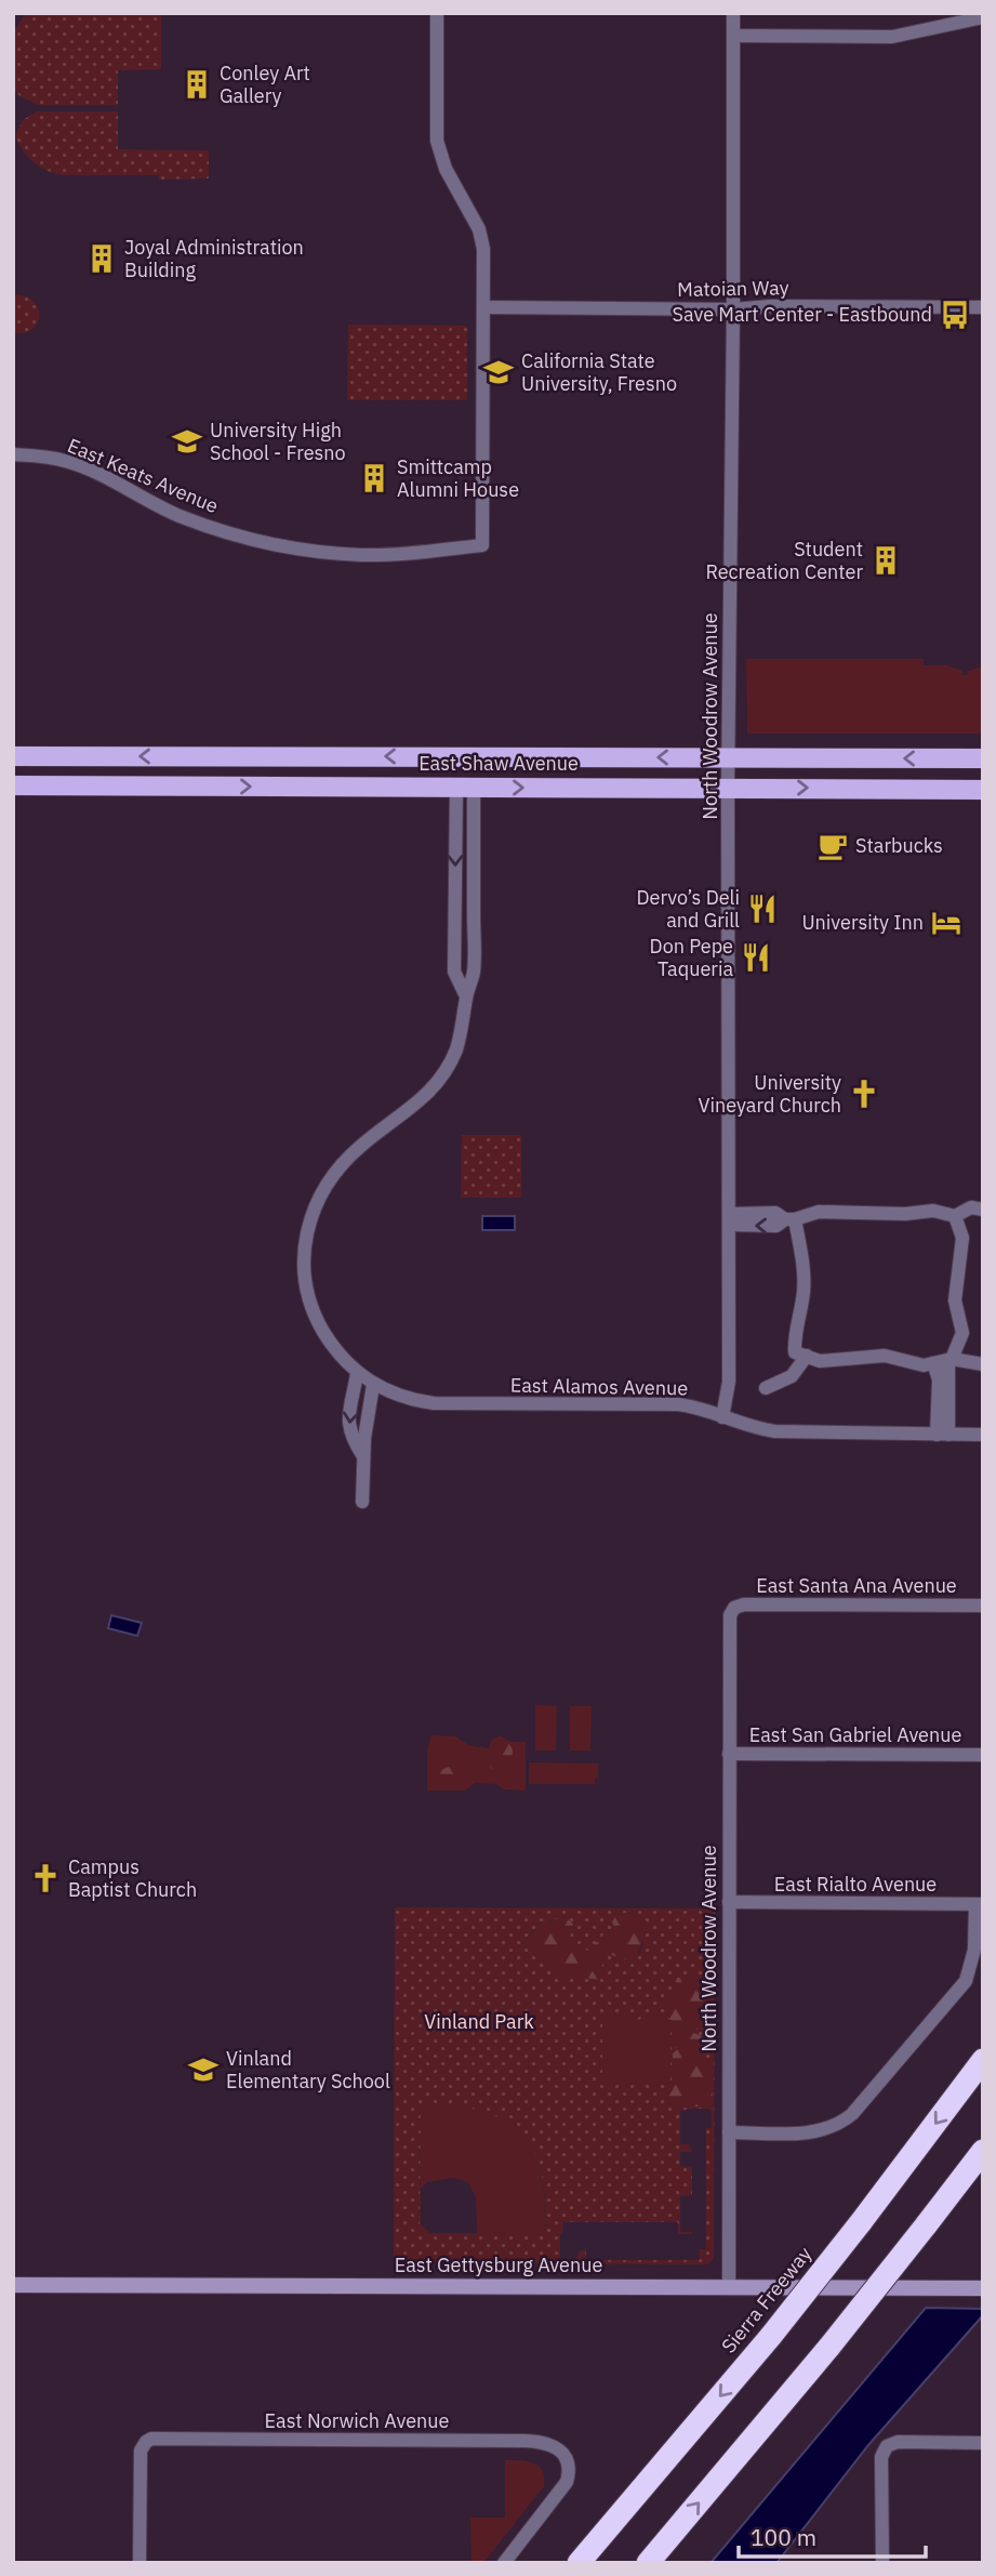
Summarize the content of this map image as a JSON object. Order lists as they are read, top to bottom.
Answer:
{
  "streets": {
    "highway": ["Sierra Freeway"],
    "main road": ["East Shaw Avenue"],
    "street": [
      "Matoian Way",
      "East Keats Avenue",
      "North Woodrow Avenue",
      "East Alamos Avenue",
      "East Santa Ana Avenue",
      "East San Gabriel Avenue",
      "East Rialto Avenue",
      "East Gettysburg Avenue",
      "East Norwich Avenue"
    ]
  },
  "crossings": [
    ["Matoian Way", "East Keats Avenue"],
    ["Matoian Way", "North Woodrow Avenue"],
    ["North Woodrow Avenue", "East Shaw Avenue"],
    ["North Woodrow Avenue", "East Alamos Avenue"],
    ["North Woodrow Avenue", "East Santa Ana Avenue"],
    ["North Woodrow Avenue", "East San Gabriel Avenue"],
    ["North Woodrow Avenue", "East Rialto Avenue"],
    ["North Woodrow Avenue", "East Gettysburg Avenue"],
    ["East Shaw Avenue", "East Alamos Avenue"]
  ],
  "parks": ["Vinland Park"],
  "places": {
    "building": [
      "Conley Art Gallery",
      "Joyal Administration Building",
      "Smittcamp Alumni House",
      "Student Recreation Center"
    ],
    "bus stop": ["Save Mart Center - Eastbound"],
    "school or university": ["California State University, Fresno", "University High School - Fresno", "Vinland Elementary School"],
    "cafe": ["Starbucks"],
    "restaurant": ["Dervo’s Deli and Grill", "Don Pepe Taqueria"],
    "hotel": ["University Inn"],
    "church": ["University Vineyard Church", "Campus Baptist Church"]
  },
  "scale_bar": "100 m"
}
